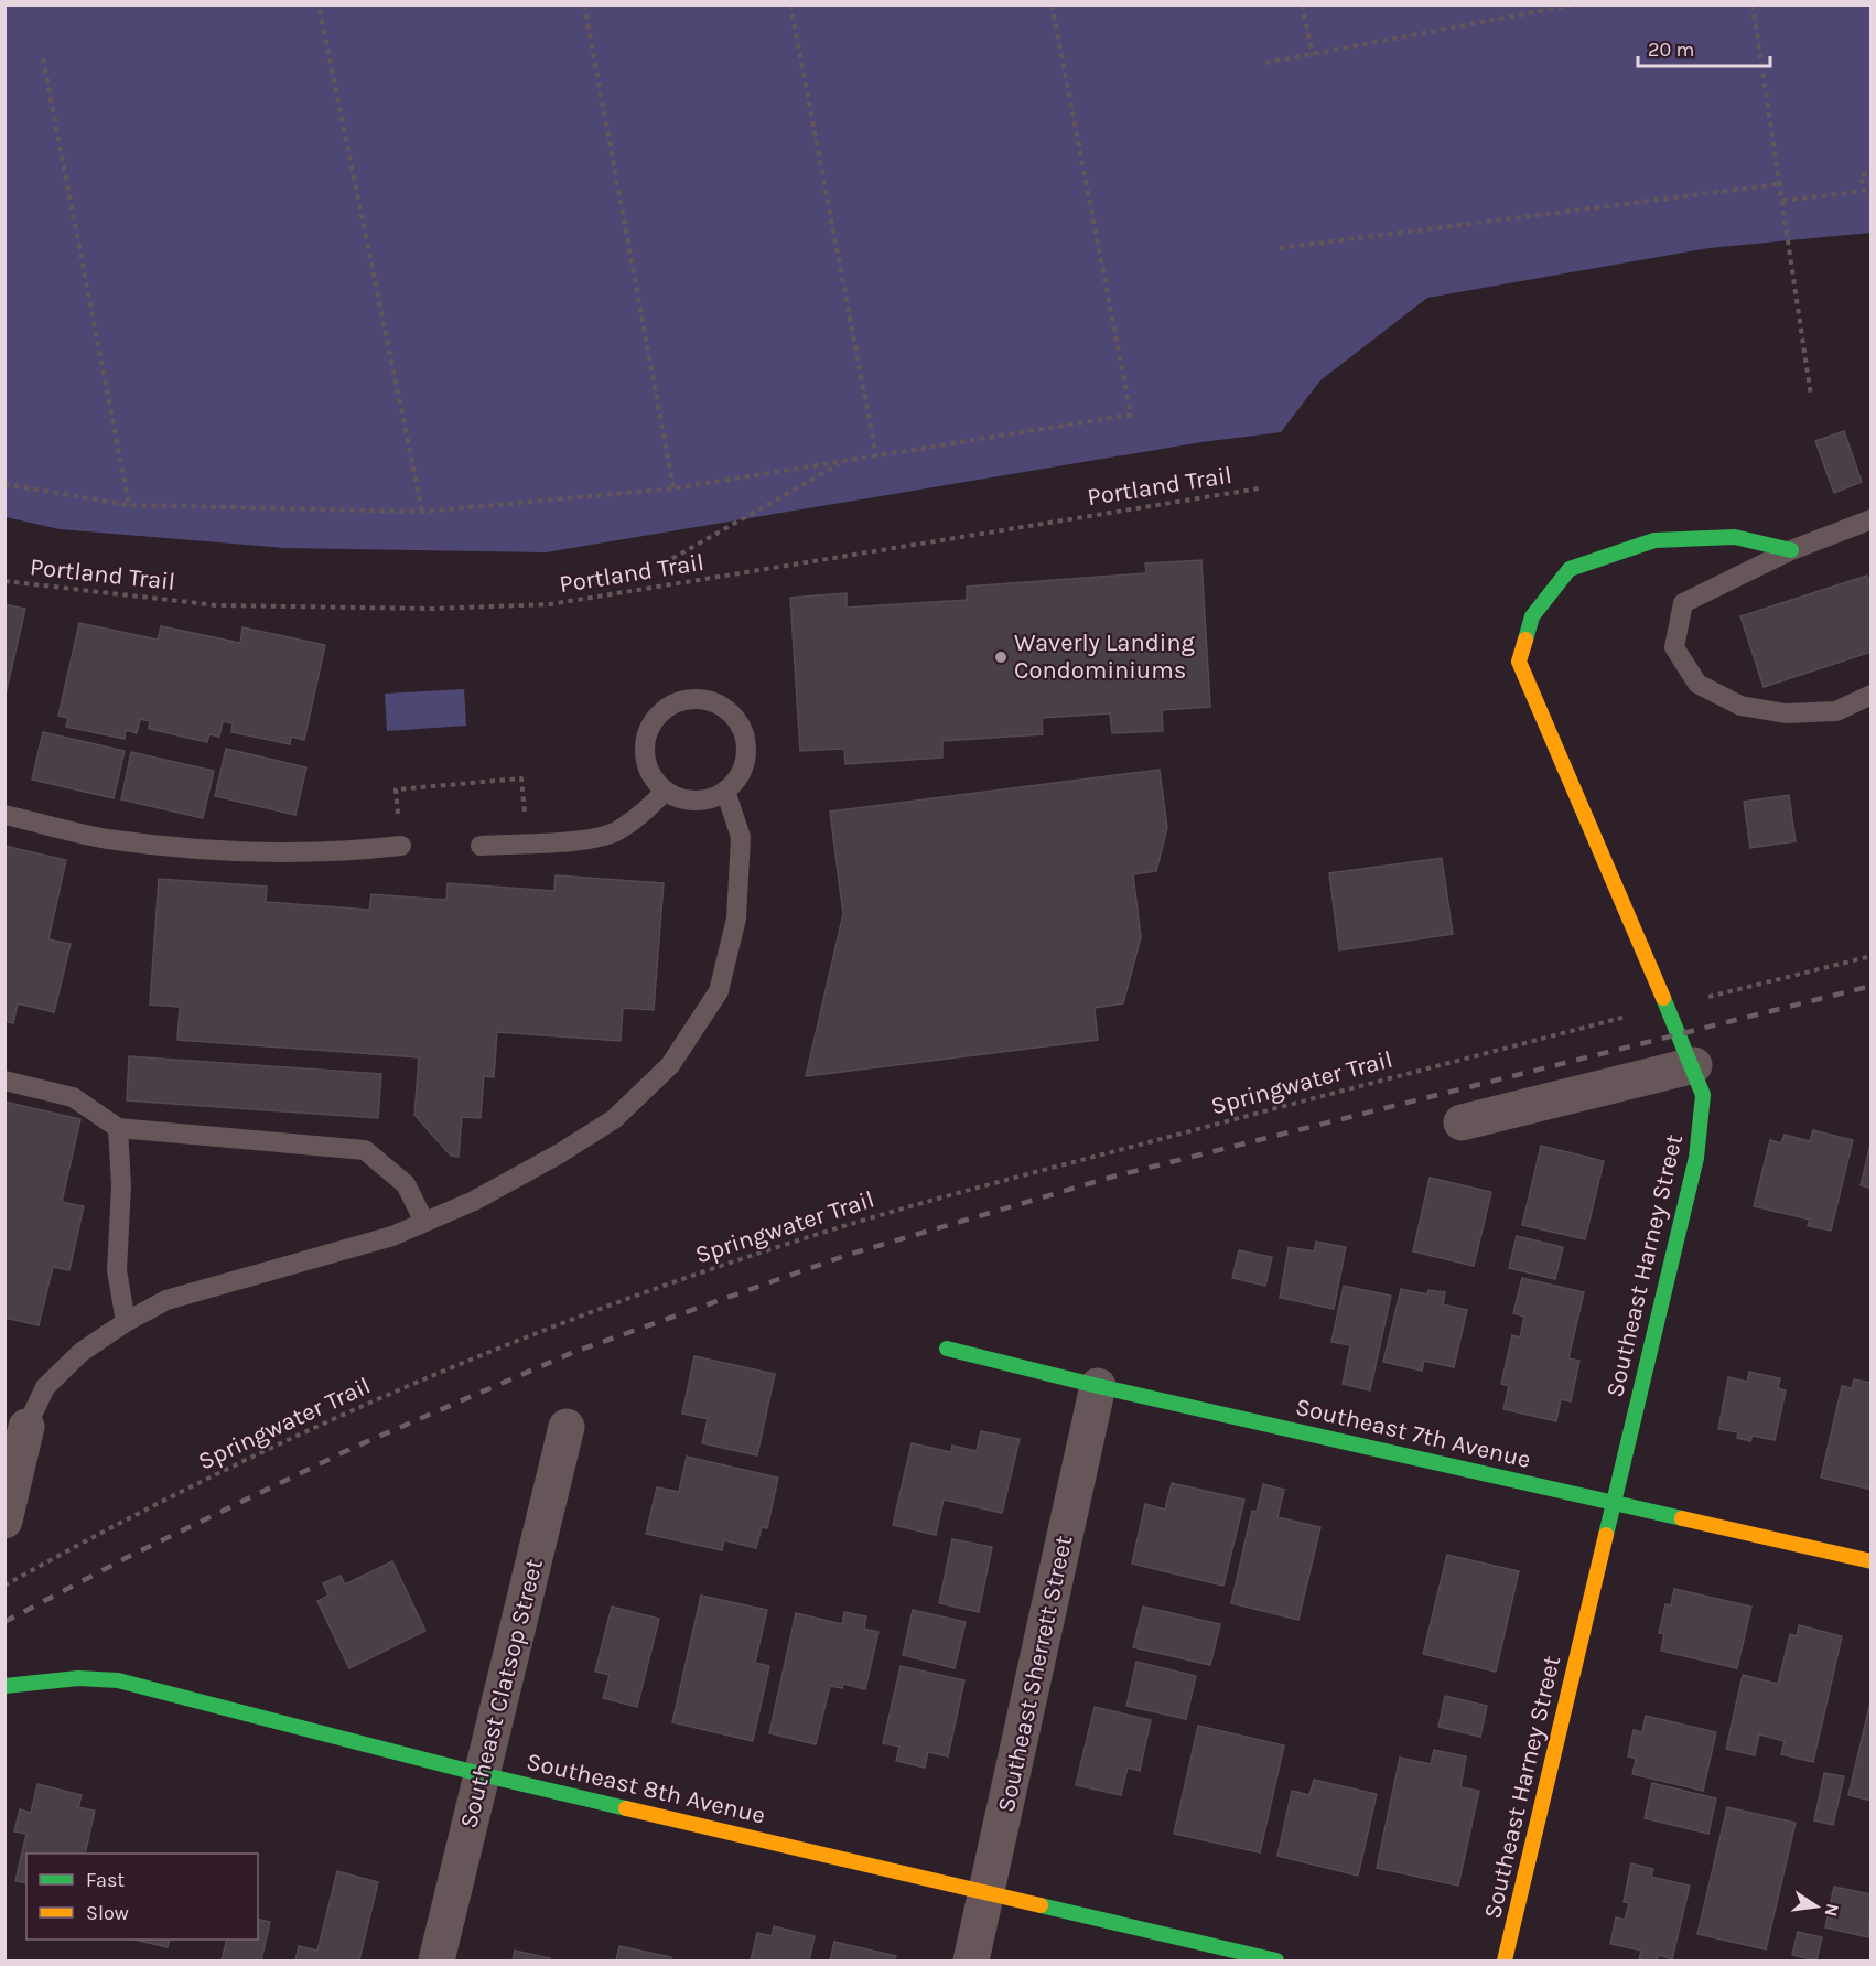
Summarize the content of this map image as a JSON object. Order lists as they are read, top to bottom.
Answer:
{
  "streets": {
    "street": [
      "Southeast Harney Street",
      "Southeast 7th Avenue",
      "Southeast Sherrett Street",
      "Southeast Clatsop Street",
      "Southeast 8th Avenue"
    ],
    "path": ["Portland Trail", "Springwater Trail"]
  },
  "crossings": [
    ["Southeast Harney Street", "Southeast 7th Avenue"],
    ["Southeast 7th Avenue", "Southeast Sherrett Street"],
    ["Southeast Sherrett Street", "Southeast 8th Avenue"],
    ["Southeast Clatsop Street", "Southeast 8th Avenue"]
  ],
  "places": ["Waverly Landing Condominiums"],
  "legend": ["Fast", "Slow"],
  "scale_bar": "20 m",
  "north": "right"
}
